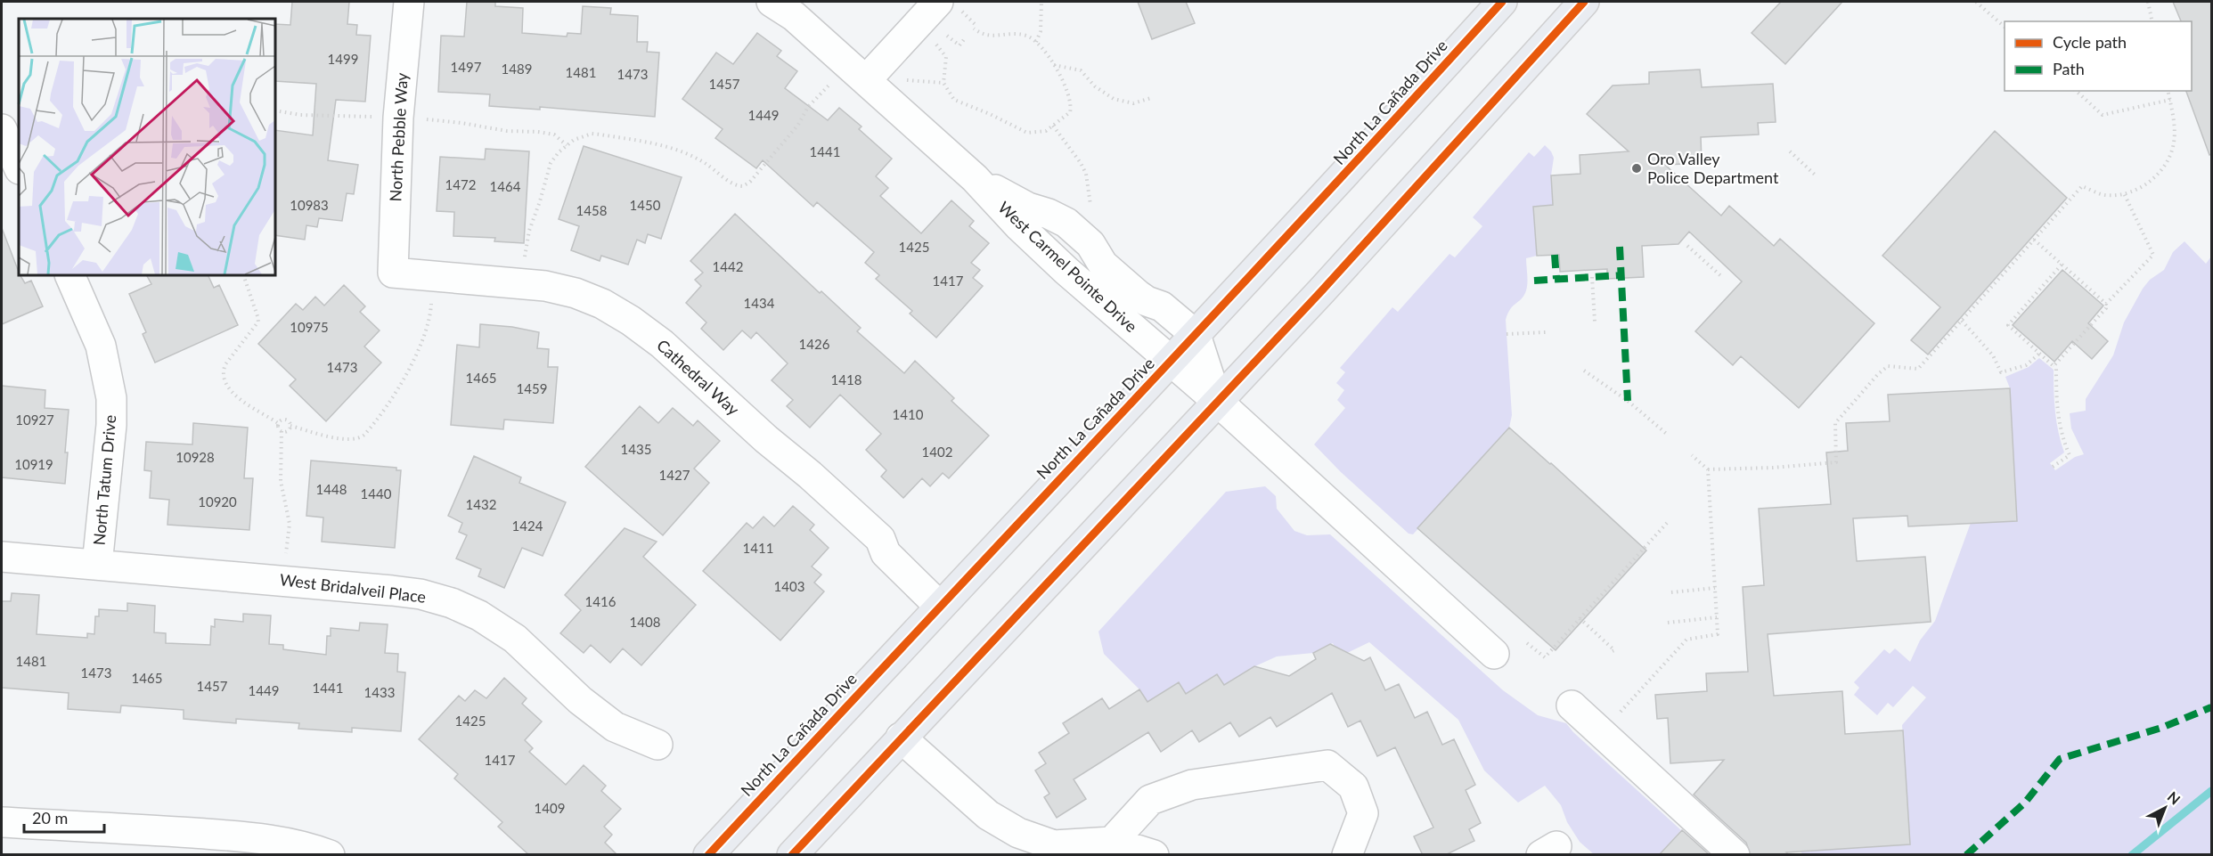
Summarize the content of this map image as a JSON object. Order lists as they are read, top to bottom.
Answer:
{
  "streets": {
    "main road": ["North La Cañada Drive"],
    "street": [
      "North Pebble Way",
      "West Carmel Pointe Drive",
      "Cathedral Way",
      "North Tatum Drive",
      "West Bridalveil Place"
    ]
  },
  "crossings": [
    ["North La Cañada Drive", "West Carmel Pointe Drive"],
    ["North La Cañada Drive", "Cathedral Way"],
    ["North Pebble Way", "Cathedral Way"],
    ["North Tatum Drive", "West Bridalveil Place"]
  ],
  "places": ["Oro Valley Police Department"],
  "house_numbers": [
    "1499",
    "1497",
    "1489",
    "1481",
    "1473",
    "1457",
    "1449",
    "1441",
    "1472",
    "1464",
    "10983",
    "1450",
    "1458",
    "1425",
    "1442",
    "1417",
    "1434",
    "10975",
    "1426",
    "1473",
    "1465",
    "1418",
    "1459",
    "1410",
    "10927",
    "1435",
    "1402",
    "10928",
    "10919",
    "1427",
    "1448",
    "1440",
    "10920",
    "1432",
    "1424",
    "1411",
    "1403",
    "1416",
    "1408",
    "1481",
    "1473",
    "1465",
    "1457",
    "1441",
    "1449",
    "1433",
    "1425",
    "1417",
    "1409"
  ],
  "legend": ["Cycle path", "Path"],
  "scale_bar": "20 m",
  "north": "top right"
}
